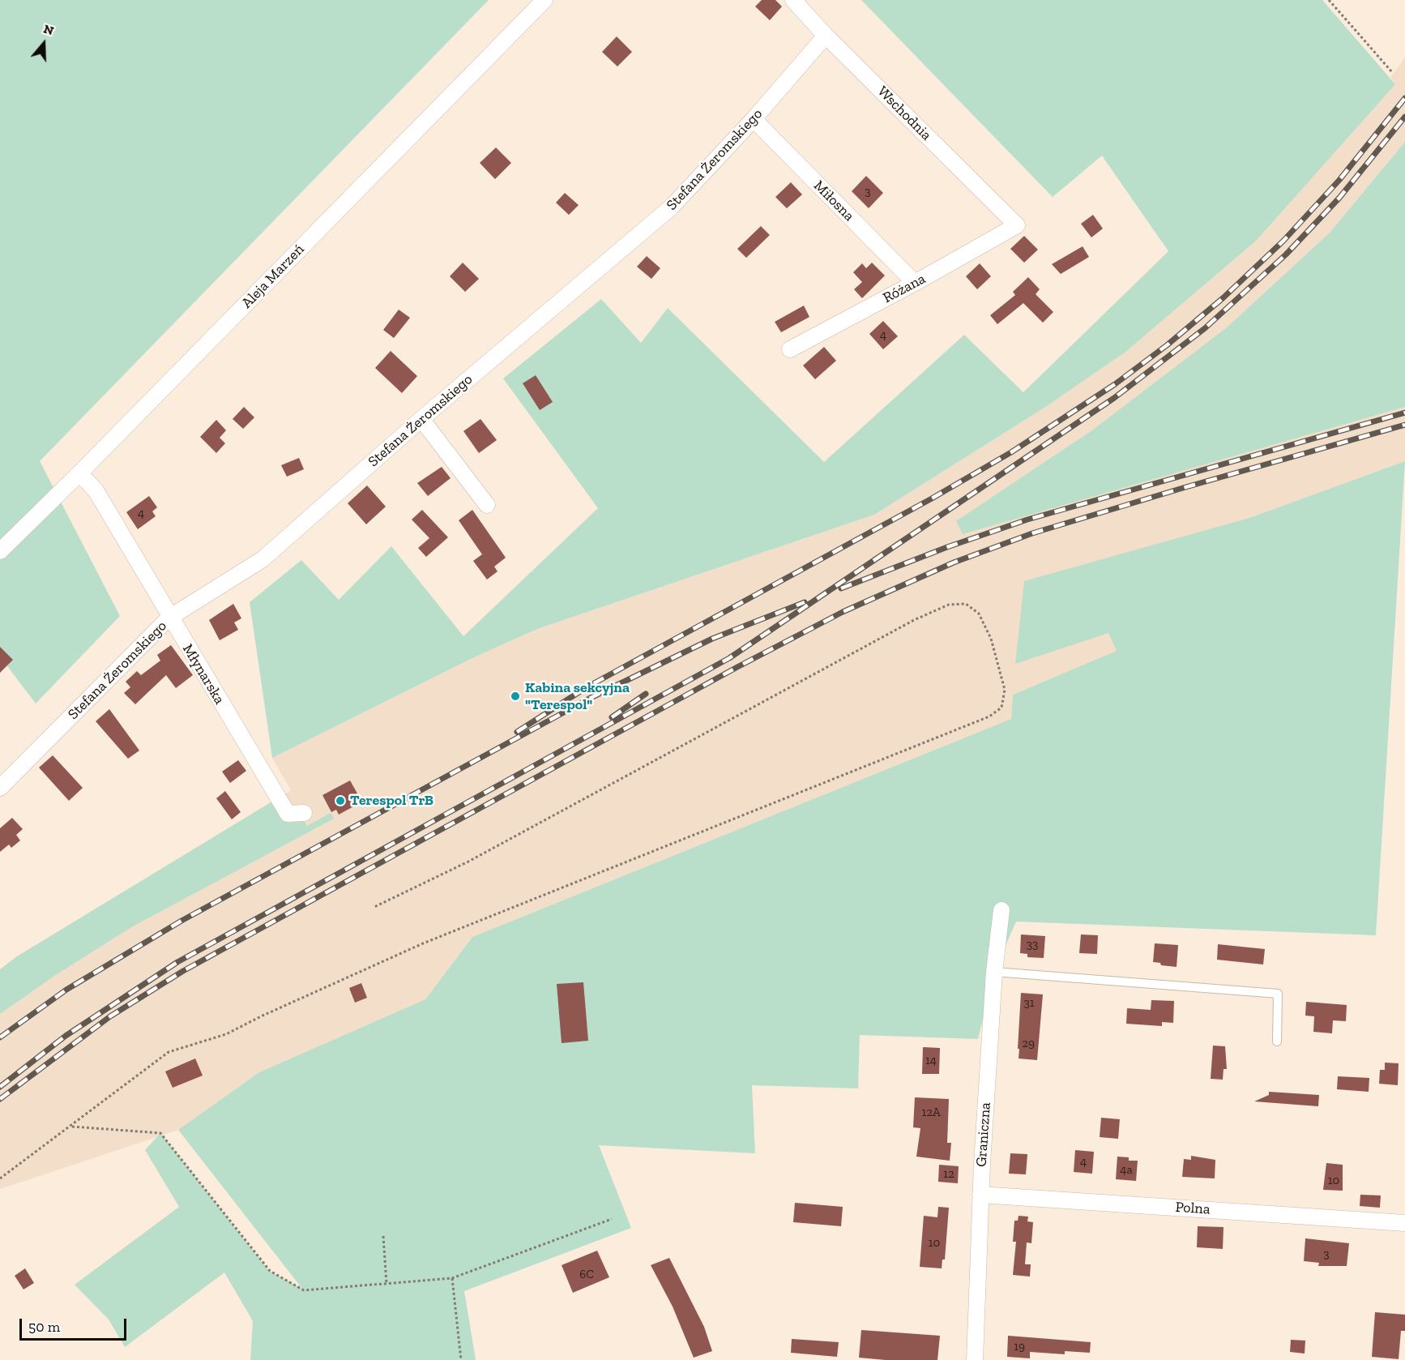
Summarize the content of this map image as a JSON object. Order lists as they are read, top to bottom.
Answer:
{
  "streets": {
    "street": [
      "Wschodnia",
      "Stefana Żeromskiego",
      "Miłosna",
      "Aleja Marzeń",
      "Różana",
      "Młynarska",
      "Graniczna",
      "Polna"
    ]
  },
  "crossings": [
    ["Wschodnia", "Stefana Żeromskiego"],
    ["Wschodnia", "Różana"],
    ["Stefana Żeromskiego", "Miłosna"],
    ["Stefana Żeromskiego", "Młynarska"],
    ["Miłosna", "Różana"],
    ["Aleja Marzeń", "Młynarska"],
    ["Graniczna", "Polna"]
  ],
  "places": ["Kabina sekcyjna \"Terespol\"", "Terespol TrB"],
  "house_numbers": [
    "3",
    "4",
    "4",
    "33",
    "31",
    "29",
    "14",
    "12A",
    "4",
    "4a",
    "12",
    "10",
    "10",
    "3",
    "6C",
    "19"
  ],
  "scale_bar": "50 m",
  "north": "top"
}
